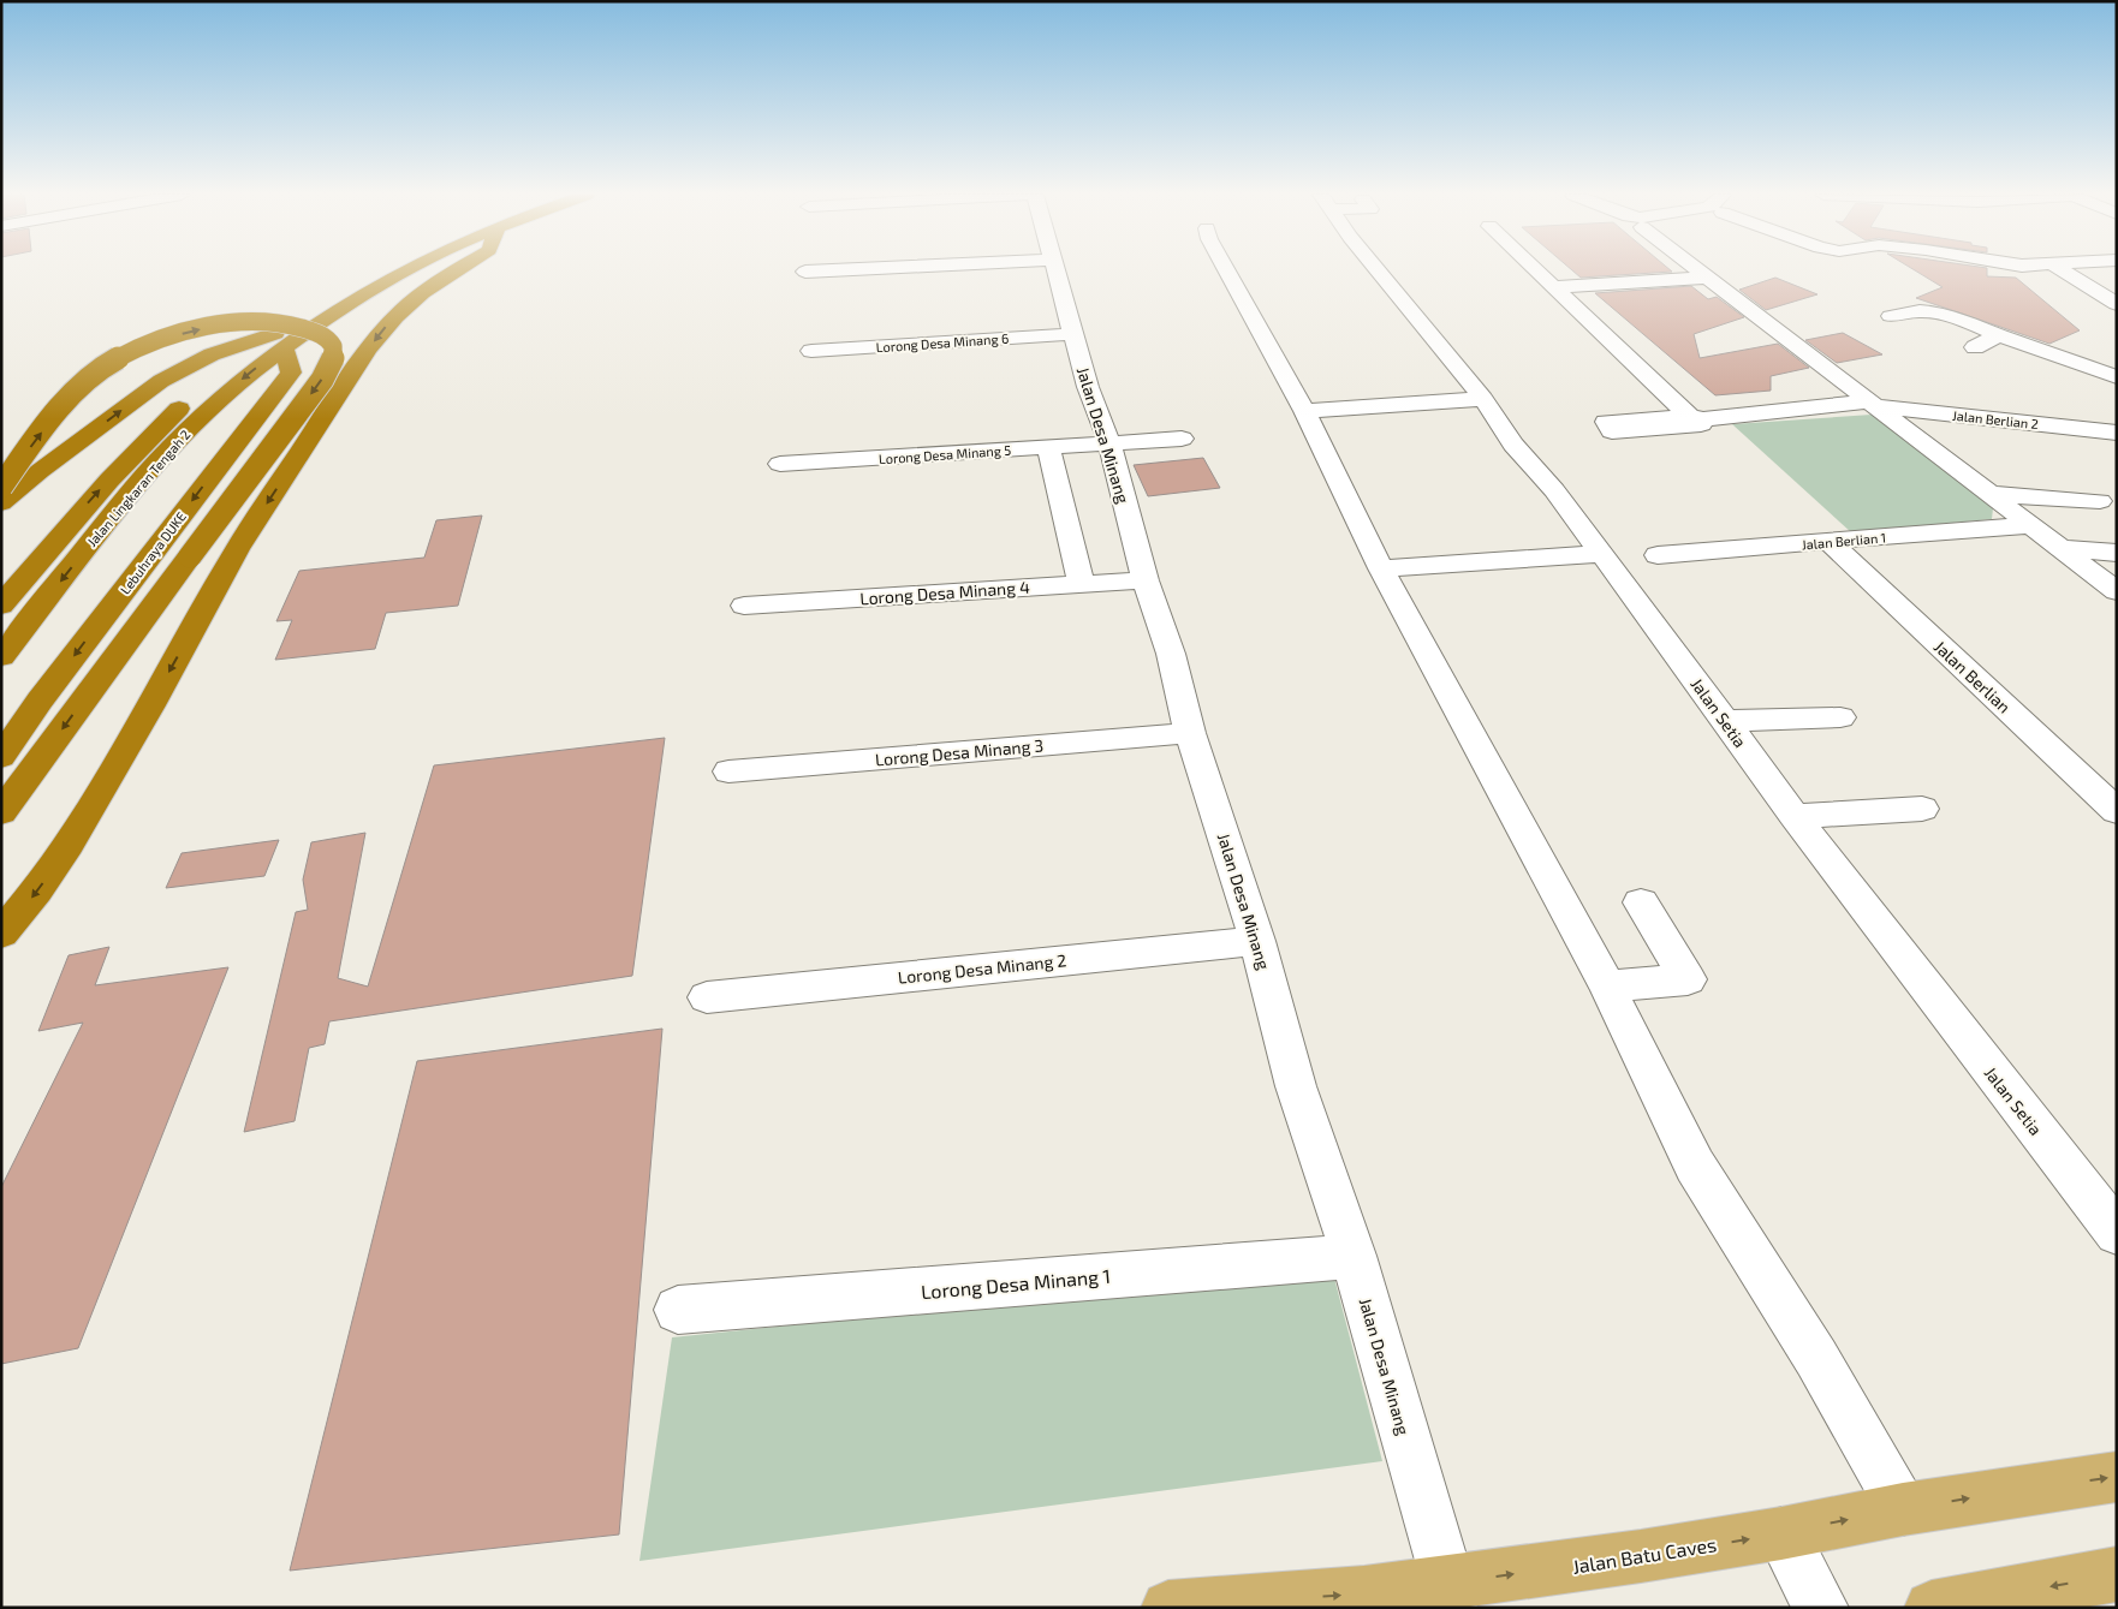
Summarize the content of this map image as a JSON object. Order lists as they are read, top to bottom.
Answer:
{
  "streets": {
    "highway": ["Jalan Lingkaran Tengah 2", "Lebuhraya DUKE"],
    "main road": ["Jalan Batu Caves"],
    "street": [
      "Lorong Desa Minang 6",
      "Jalan Berlian 2",
      "Jalan Desa Minang",
      "Lorong Desa Minang 5",
      "Jalan Berlian 1",
      "Lorong Desa Minang 4",
      "Jalan Berlian",
      "Jalan Setia",
      "Lorong Desa Minang 3",
      "Lorong Desa Minang 2",
      "Lorong Desa Minang 1"
    ]
  },
  "crossings": [
    ["Lorong Desa Minang 6", "Jalan Desa Minang"],
    ["Jalan Desa Minang", "Lorong Desa Minang 5"],
    ["Jalan Desa Minang", "Lorong Desa Minang 4"],
    ["Jalan Desa Minang", "Lorong Desa Minang 3"],
    ["Jalan Desa Minang", "Lorong Desa Minang 2"],
    ["Jalan Desa Minang", "Lorong Desa Minang 1"],
    ["Jalan Desa Minang", "Jalan Batu Caves"],
    ["Jalan Lingkaran Tengah 2", "Lebuhraya DUKE"],
    ["Jalan Berlian 1", "Jalan Berlian"]
  ],
  "one_way": ["Jalan Batu Caves"]
}
